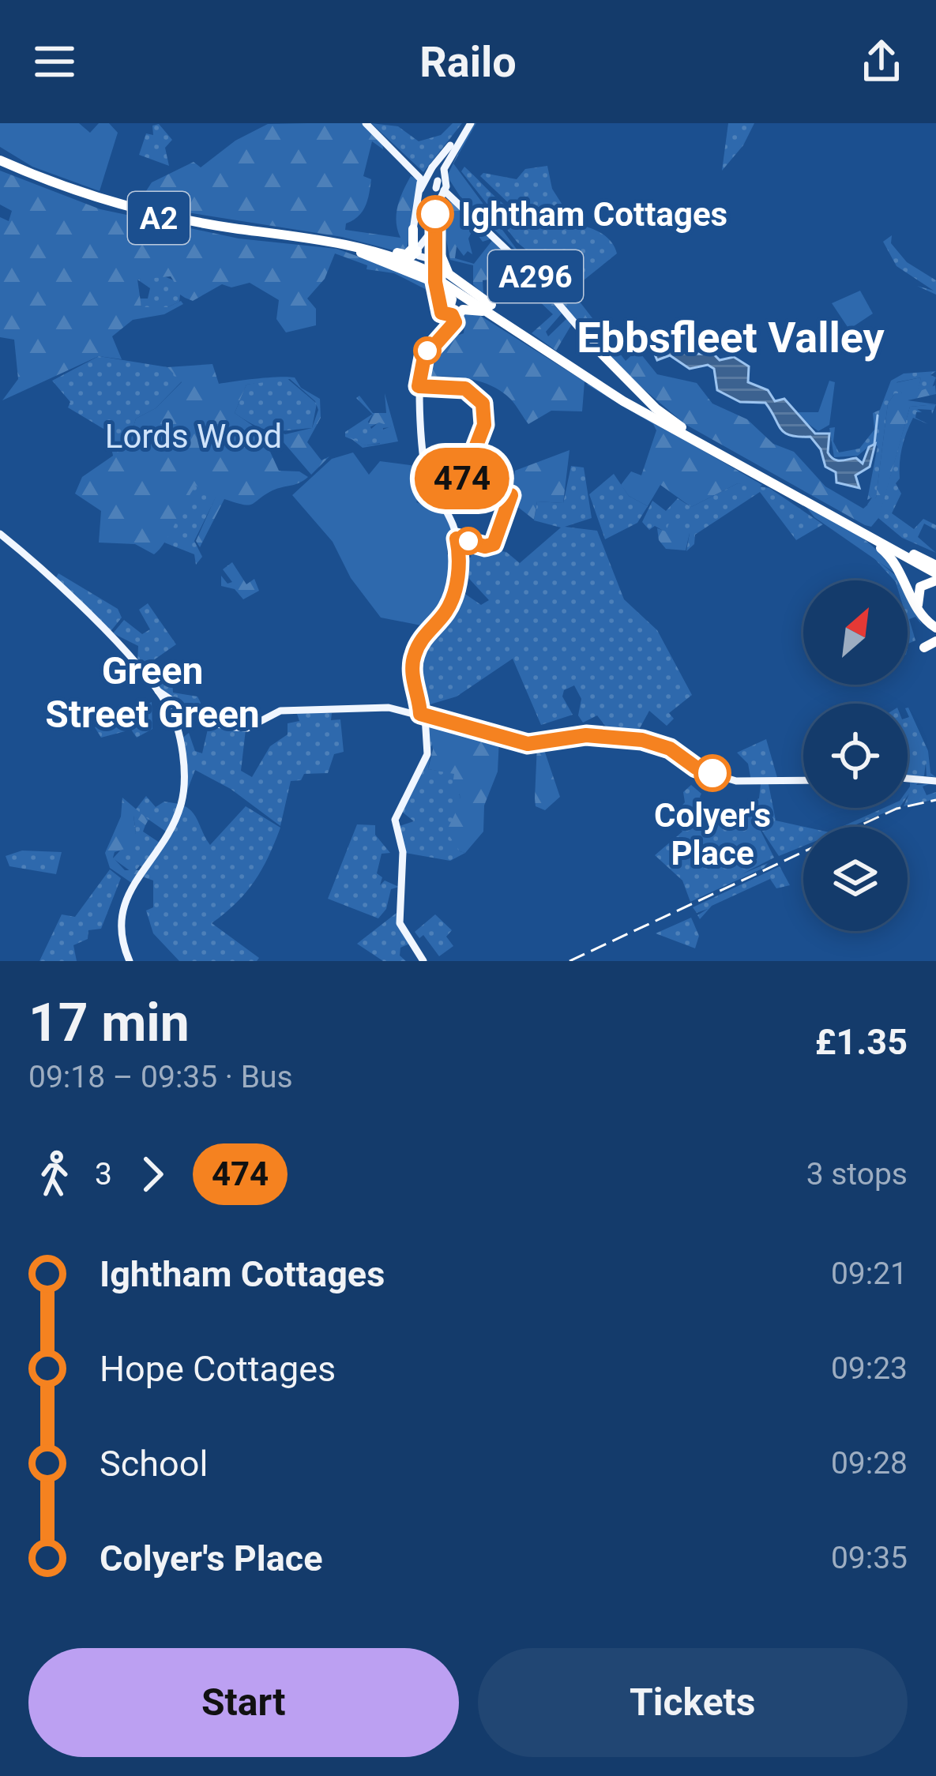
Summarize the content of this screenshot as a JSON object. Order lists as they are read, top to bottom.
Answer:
{
  "streets": {
    "highway": ["A2"],
    "main road": ["A296"]
  },
  "crossings": [
    ["A2", "A296"]
  ],
  "districts": ["Ebbsfleet Valley", "Green Street Green"],
  "parks": ["Lords Wood"],
  "places": ["Ightham Cottages", "Colyer's Place"],
  "lines": ["bus line 474"],
  "north": "top right",
  "page": {
    "header": "Railo",
    "on_map": "474",
    "heading": ["17 min", "09:18 – 09:35 · Bus", "£1.35"],
    "legs": ["3", "474", "3 stops"],
    "list": [
      {
        "name": "Ightham Cottages",
        "value": "09:21"
      },
      {
        "name": "Hope Cottages",
        "value": "09:23"
      },
      {
        "name": "School",
        "value": "09:28"
      },
      {
        "name": "Colyer's Place",
        "value": "09:35"
      }
    ],
    "buttons": ["Start", "Tickets"]
  }
}
